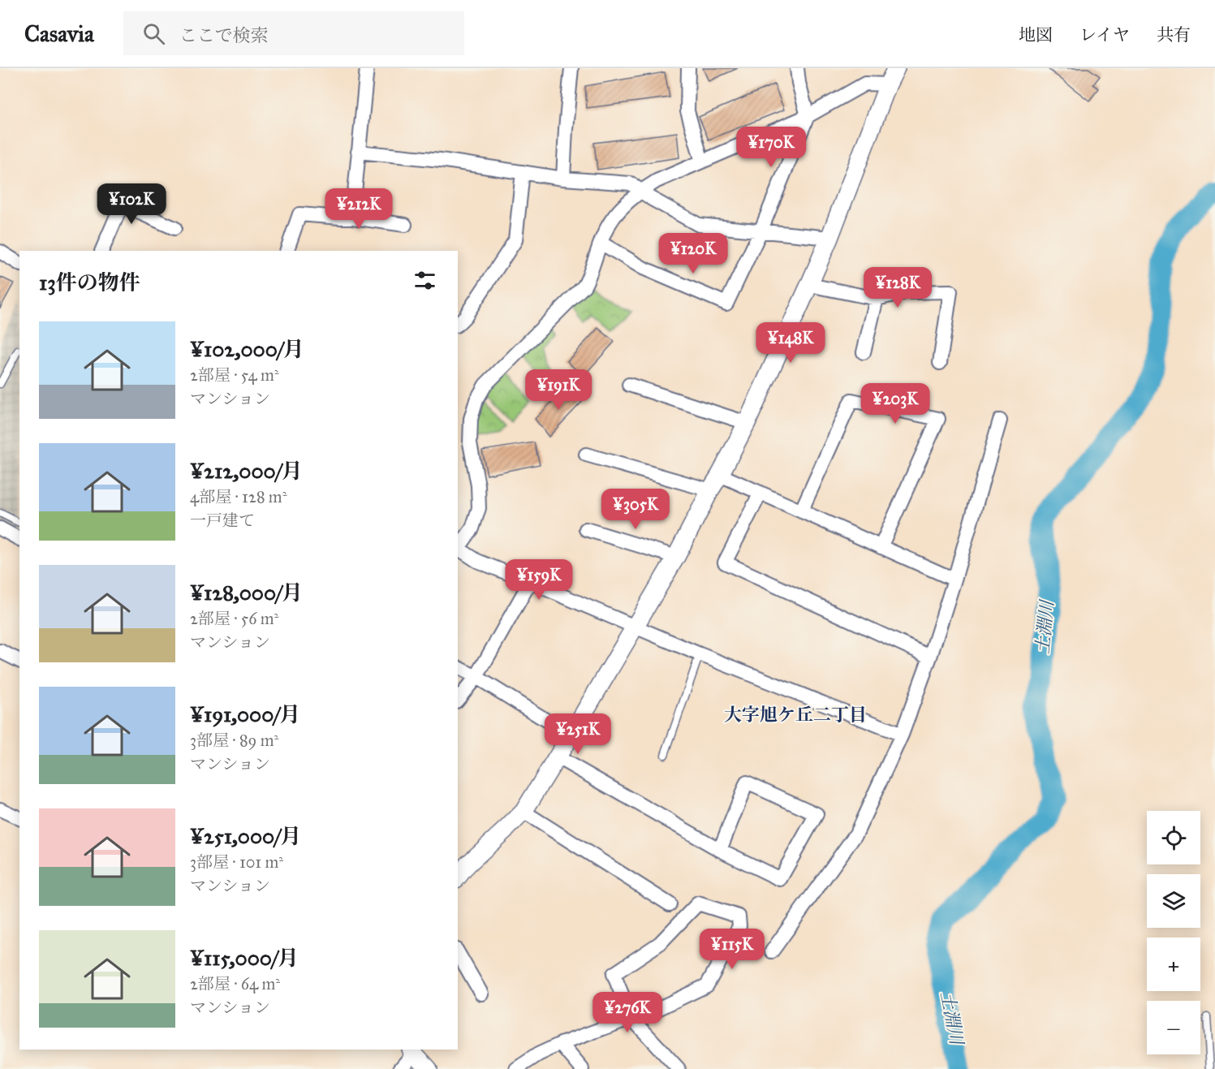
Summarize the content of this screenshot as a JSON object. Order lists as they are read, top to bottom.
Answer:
{
  "districts": ["大字旭ケ丘二丁目"],
  "water": ["土淵川"],
  "page": {
    "header": "Casavia",
    "search": "ここで検索",
    "nav": ["地図", "レイヤ", "共有"],
    "price": [
      "¥170K",
      "¥102K",
      "¥212K",
      "¥120K",
      "¥128K",
      "¥148K",
      "¥191K",
      "¥203K",
      "¥305K",
      "¥159K",
      "¥251K",
      "¥115K",
      "¥276K"
    ],
    "heading": "13件の物件",
    "list": [
      {
        "name": "¥102,000/月",
        "note": "2部屋 · 54 m² · マンション"
      },
      {
        "name": "¥212,000/月",
        "note": "4部屋 · 128 m² · 一戸建て"
      },
      {
        "name": "¥128,000/月",
        "note": "2部屋 · 56 m² · マンション"
      },
      {
        "name": "¥191,000/月",
        "note": "3部屋 · 89 m² · マンション"
      },
      {
        "name": "¥251,000/月",
        "note": "3部屋 · 101 m² · マンション"
      },
      {
        "name": "¥115,000/月",
        "note": "2部屋 · 64 m² · マンション"
      }
    ],
    "map_buttons": ["+", "−"]
  }
}
